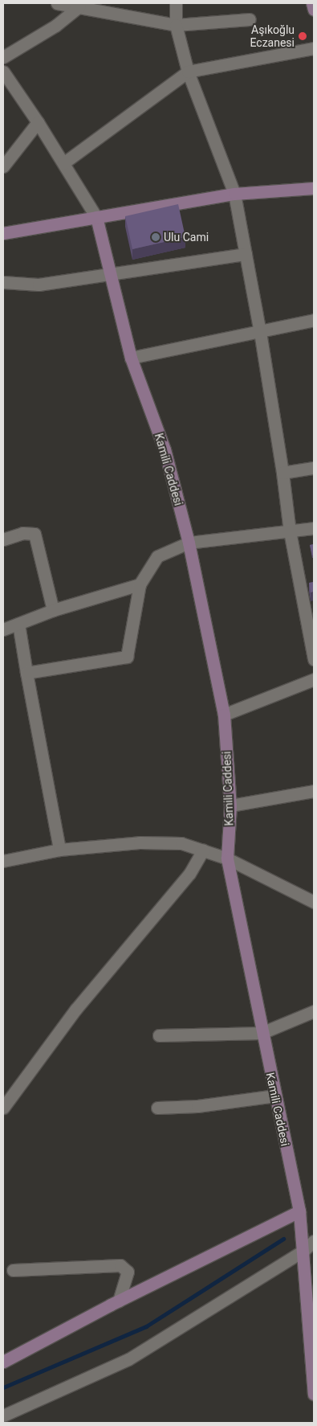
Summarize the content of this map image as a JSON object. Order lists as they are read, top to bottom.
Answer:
{
  "streets": {
    "street": ["Kamili Caddesi"]
  },
  "places": ["Aşıkoğlu Eczanesi", "Ulu Cami"]
}
